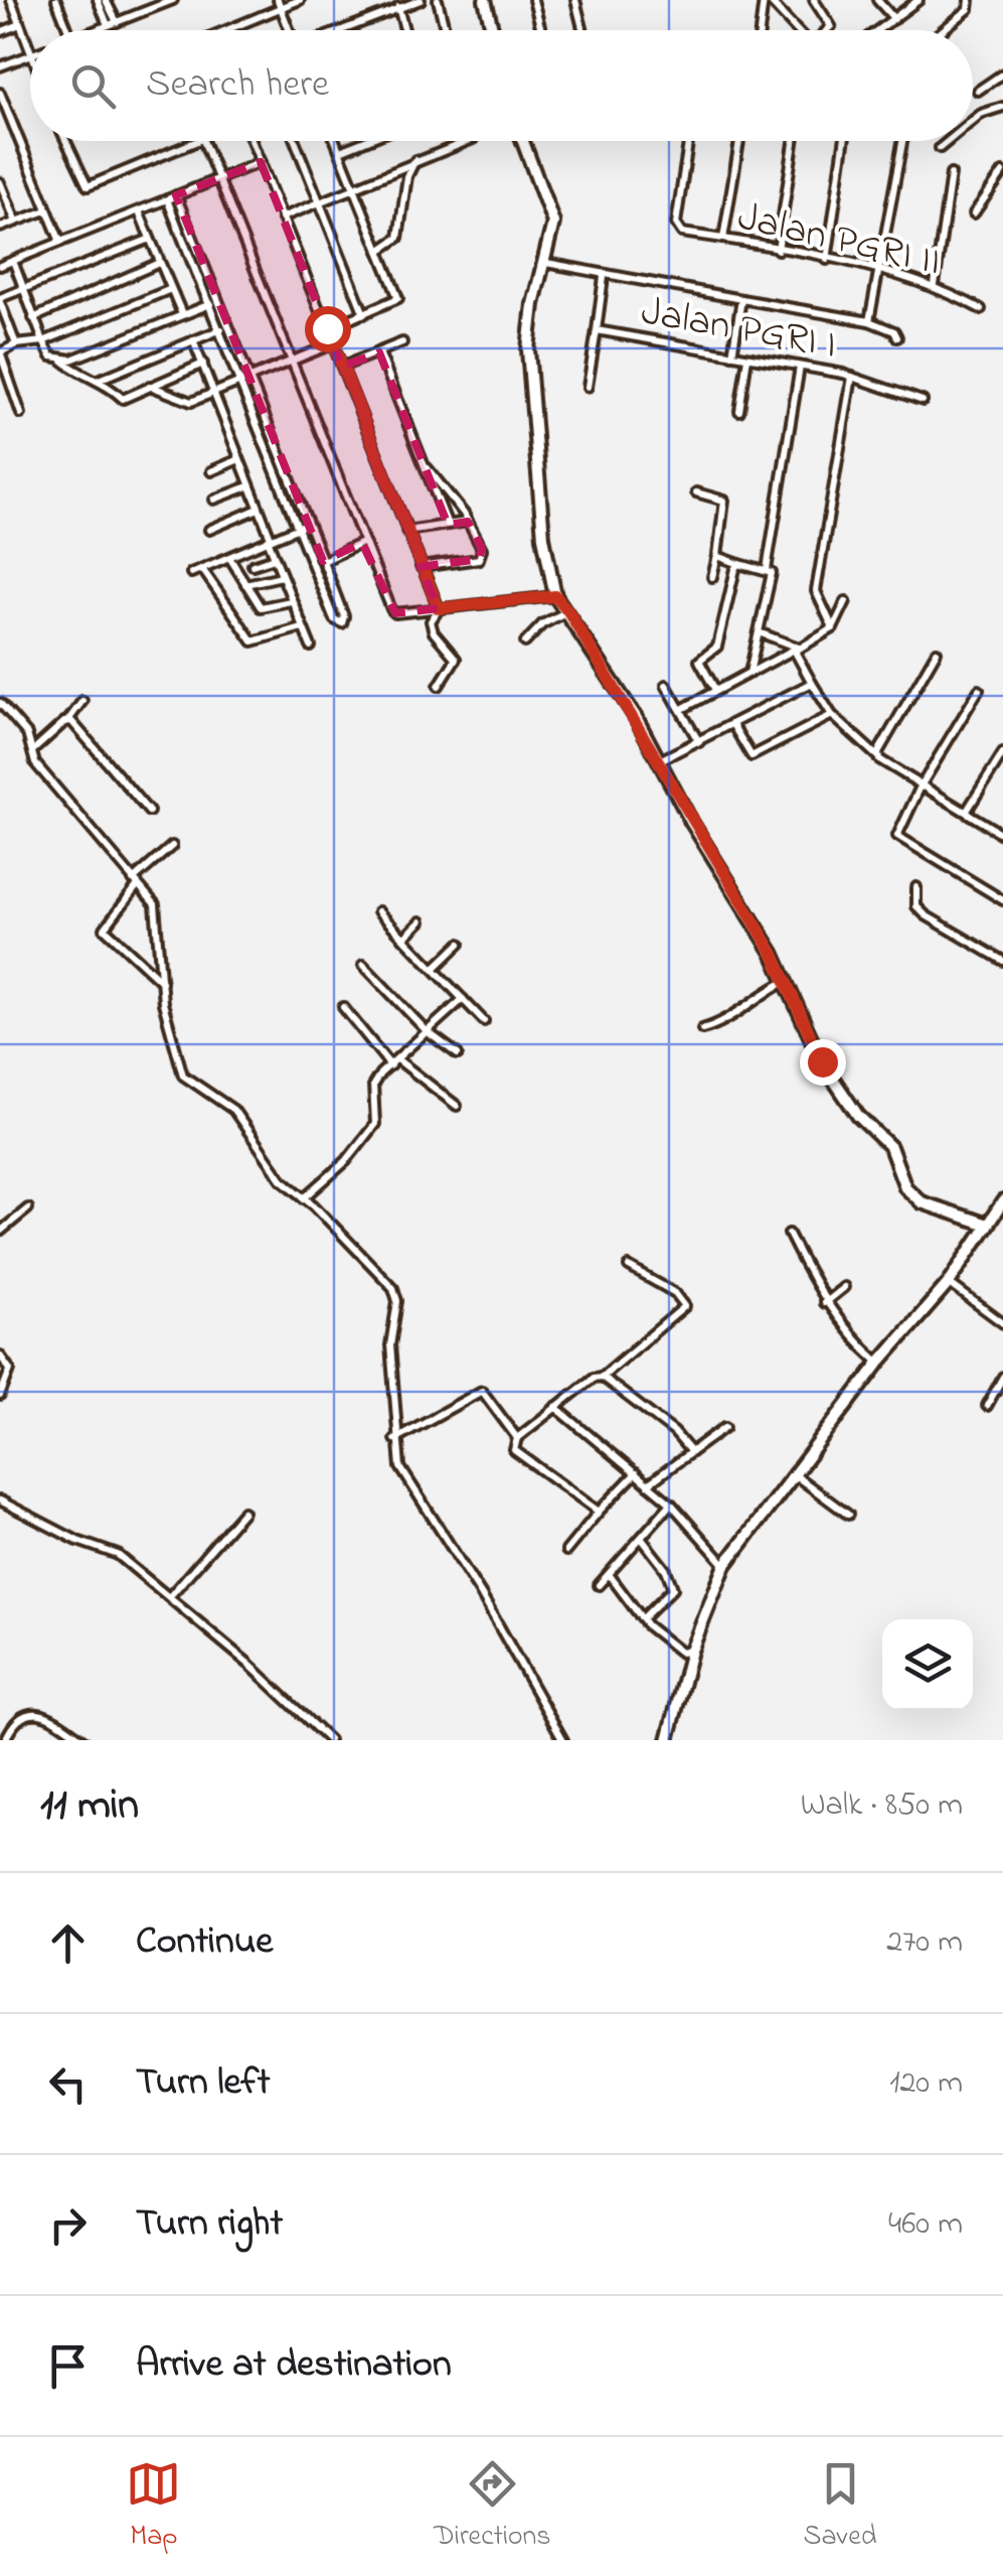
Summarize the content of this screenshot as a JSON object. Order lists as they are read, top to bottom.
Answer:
{
  "streets": {
    "street": ["Jalan PGRI II", "Jalan PGRI I"]
  },
  "page": {
    "search": "Search here",
    "heading": ["11 min", "Walk · 850 m"],
    "list": [
      ["Continue", "270 m"],
      ["Turn left", "120 m"],
      ["Turn right", "460 m"],
      "Arrive at destination"
    ],
    "nav": ["Map", "Directions", "Saved"]
  }
}
